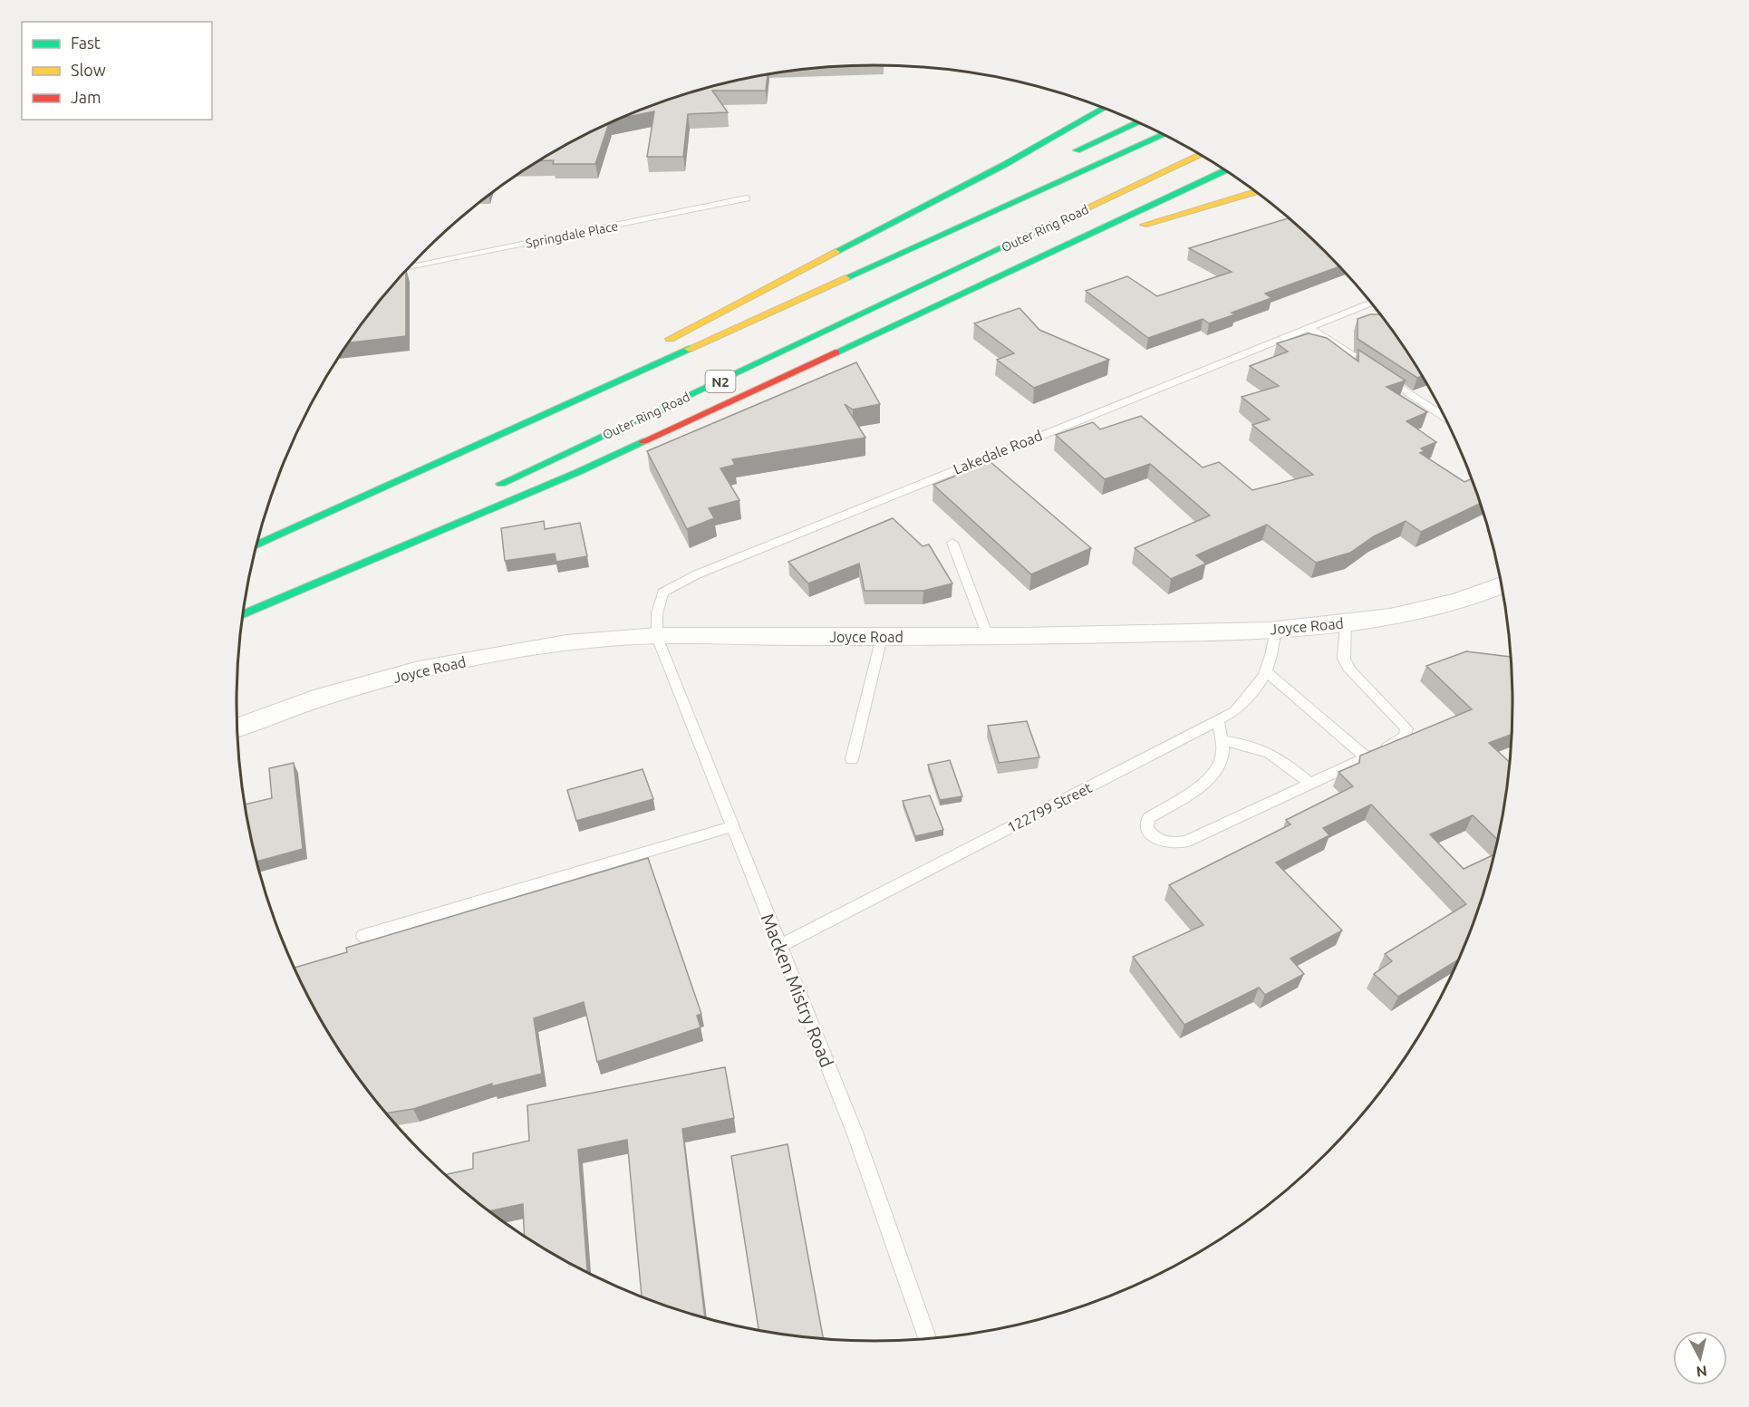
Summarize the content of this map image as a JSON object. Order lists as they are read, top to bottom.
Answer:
{
  "streets": {
    "highway": ["Outer Ring Road", "N2"],
    "street": ["Joyce Road"],
    "lane": [
      "Springdale Place",
      "Lakedale Road",
      "122799 Street",
      "Macken Mistry Road"
    ]
  },
  "crossings": [
    ["Lakedale Road", "Joyce Road"],
    ["Lakedale Road", "Macken Mistry Road"],
    ["Joyce Road", "122799 Street"],
    ["Joyce Road", "Macken Mistry Road"],
    ["122799 Street", "Macken Mistry Road"]
  ],
  "legend": ["Fast", "Slow", "Jam"],
  "north": "bottom"
}
